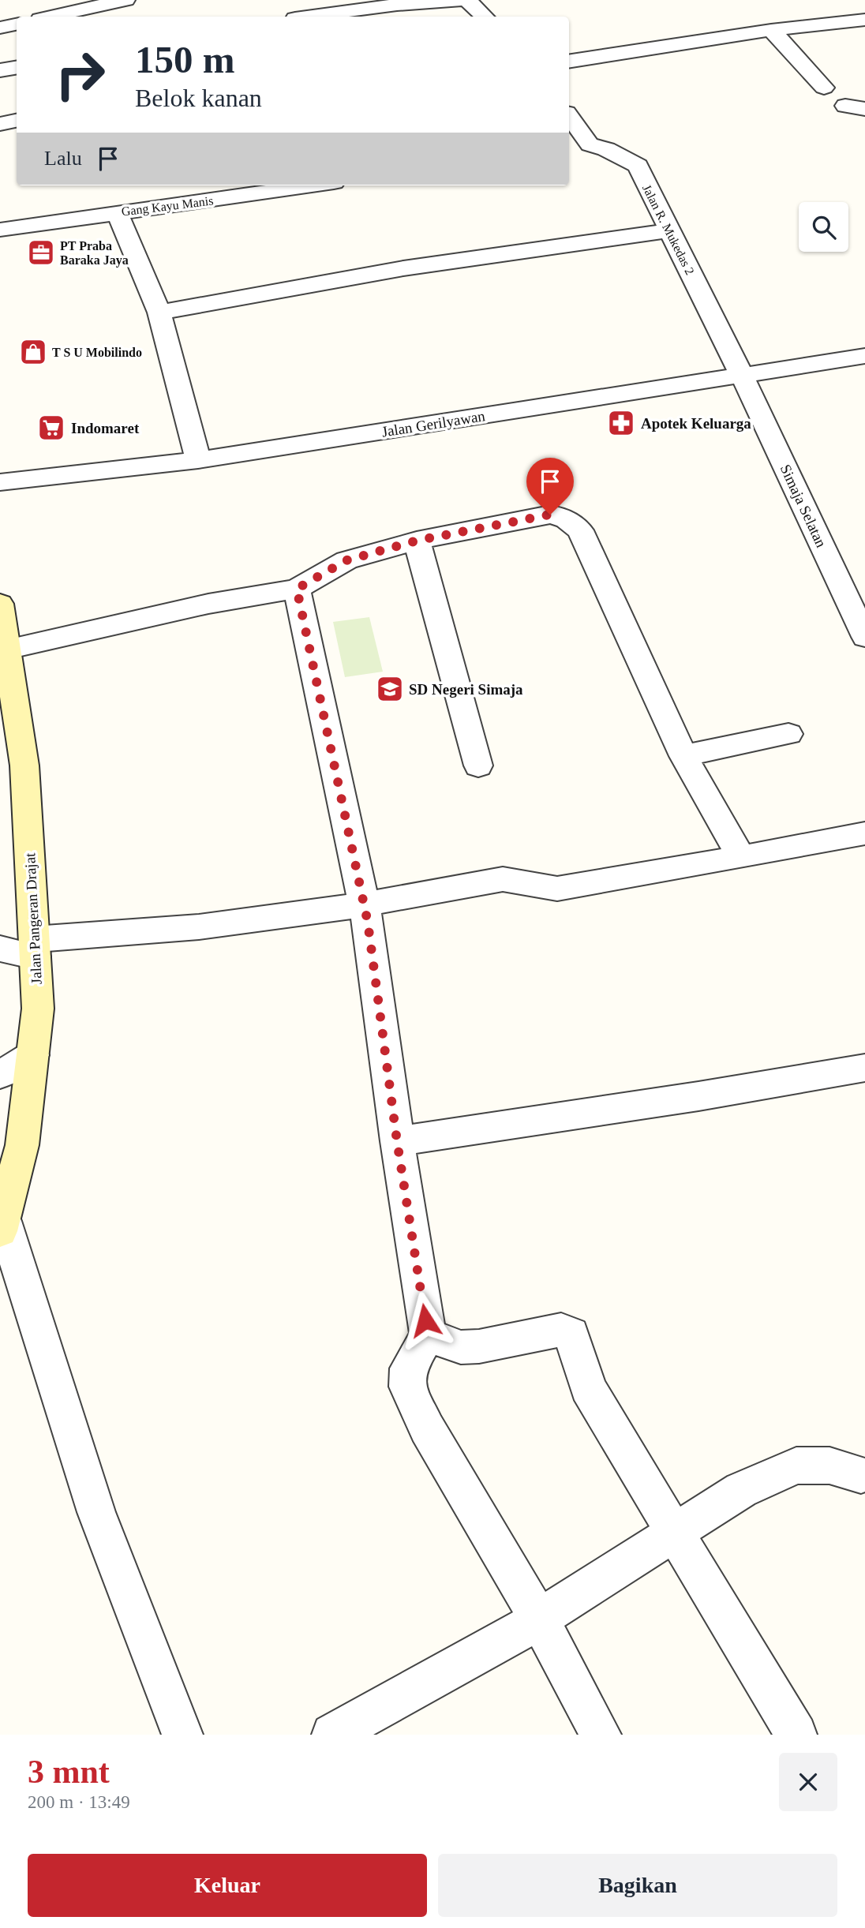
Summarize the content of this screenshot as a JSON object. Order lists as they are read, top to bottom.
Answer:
{
  "streets": {
    "street": [
      "Gang Kayu Manis",
      "Jalan R. Mukedas 2",
      "Jalan Gerilyawan",
      "Simaja Selatan",
      "Jalan Pangeran Drajat"
    ]
  },
  "crossings": [
    ["Jalan R. Mukedas 2", "Jalan Gerilyawan"],
    ["Jalan R. Mukedas 2", "Simaja Selatan"],
    ["Jalan Gerilyawan", "Simaja Selatan"]
  ],
  "places": {
    "office": ["PT Praba Baraka Jaya"],
    "shop": ["T S U Mobilindo"],
    "pharmacy": ["Apotek Keluarga"],
    "supermarket": ["Indomaret"],
    "school or university": ["SD Negeri Simaja"]
  },
  "page": {
    "turn": ["150 m", "Belok kanan"],
    "then": "Lalu",
    "heading": ["3 mnt", "200 m · 13:49"],
    "buttons": ["Keluar", "Bagikan"]
  }
}
